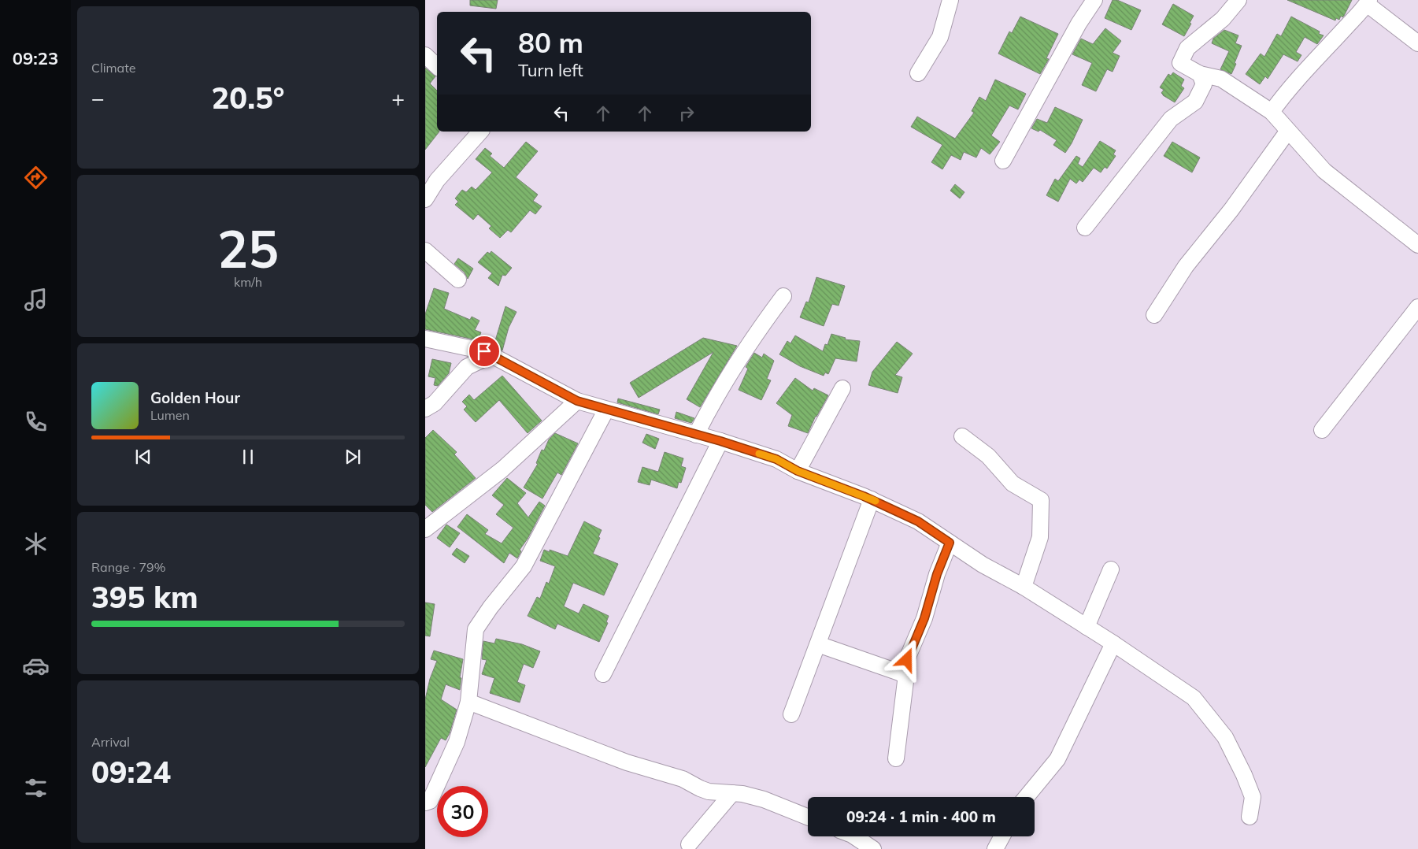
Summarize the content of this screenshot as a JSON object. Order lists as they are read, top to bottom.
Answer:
{
  "page": {
    "tabs": "09:23",
    "tile": [
      "Climate",
      ["25", "km/h"],
      ["Range · 79%", "395 km"],
      ["Arrival", "09:24"]
    ],
    "turn": ["80 m", "Turn left"],
    "heat": ["−", "20.5°", "+"],
    "song": ["Golden Hour", "Lumen"],
    "limit": "30",
    "trip": "09:24 · 1 min · 400 m"
  }
}
